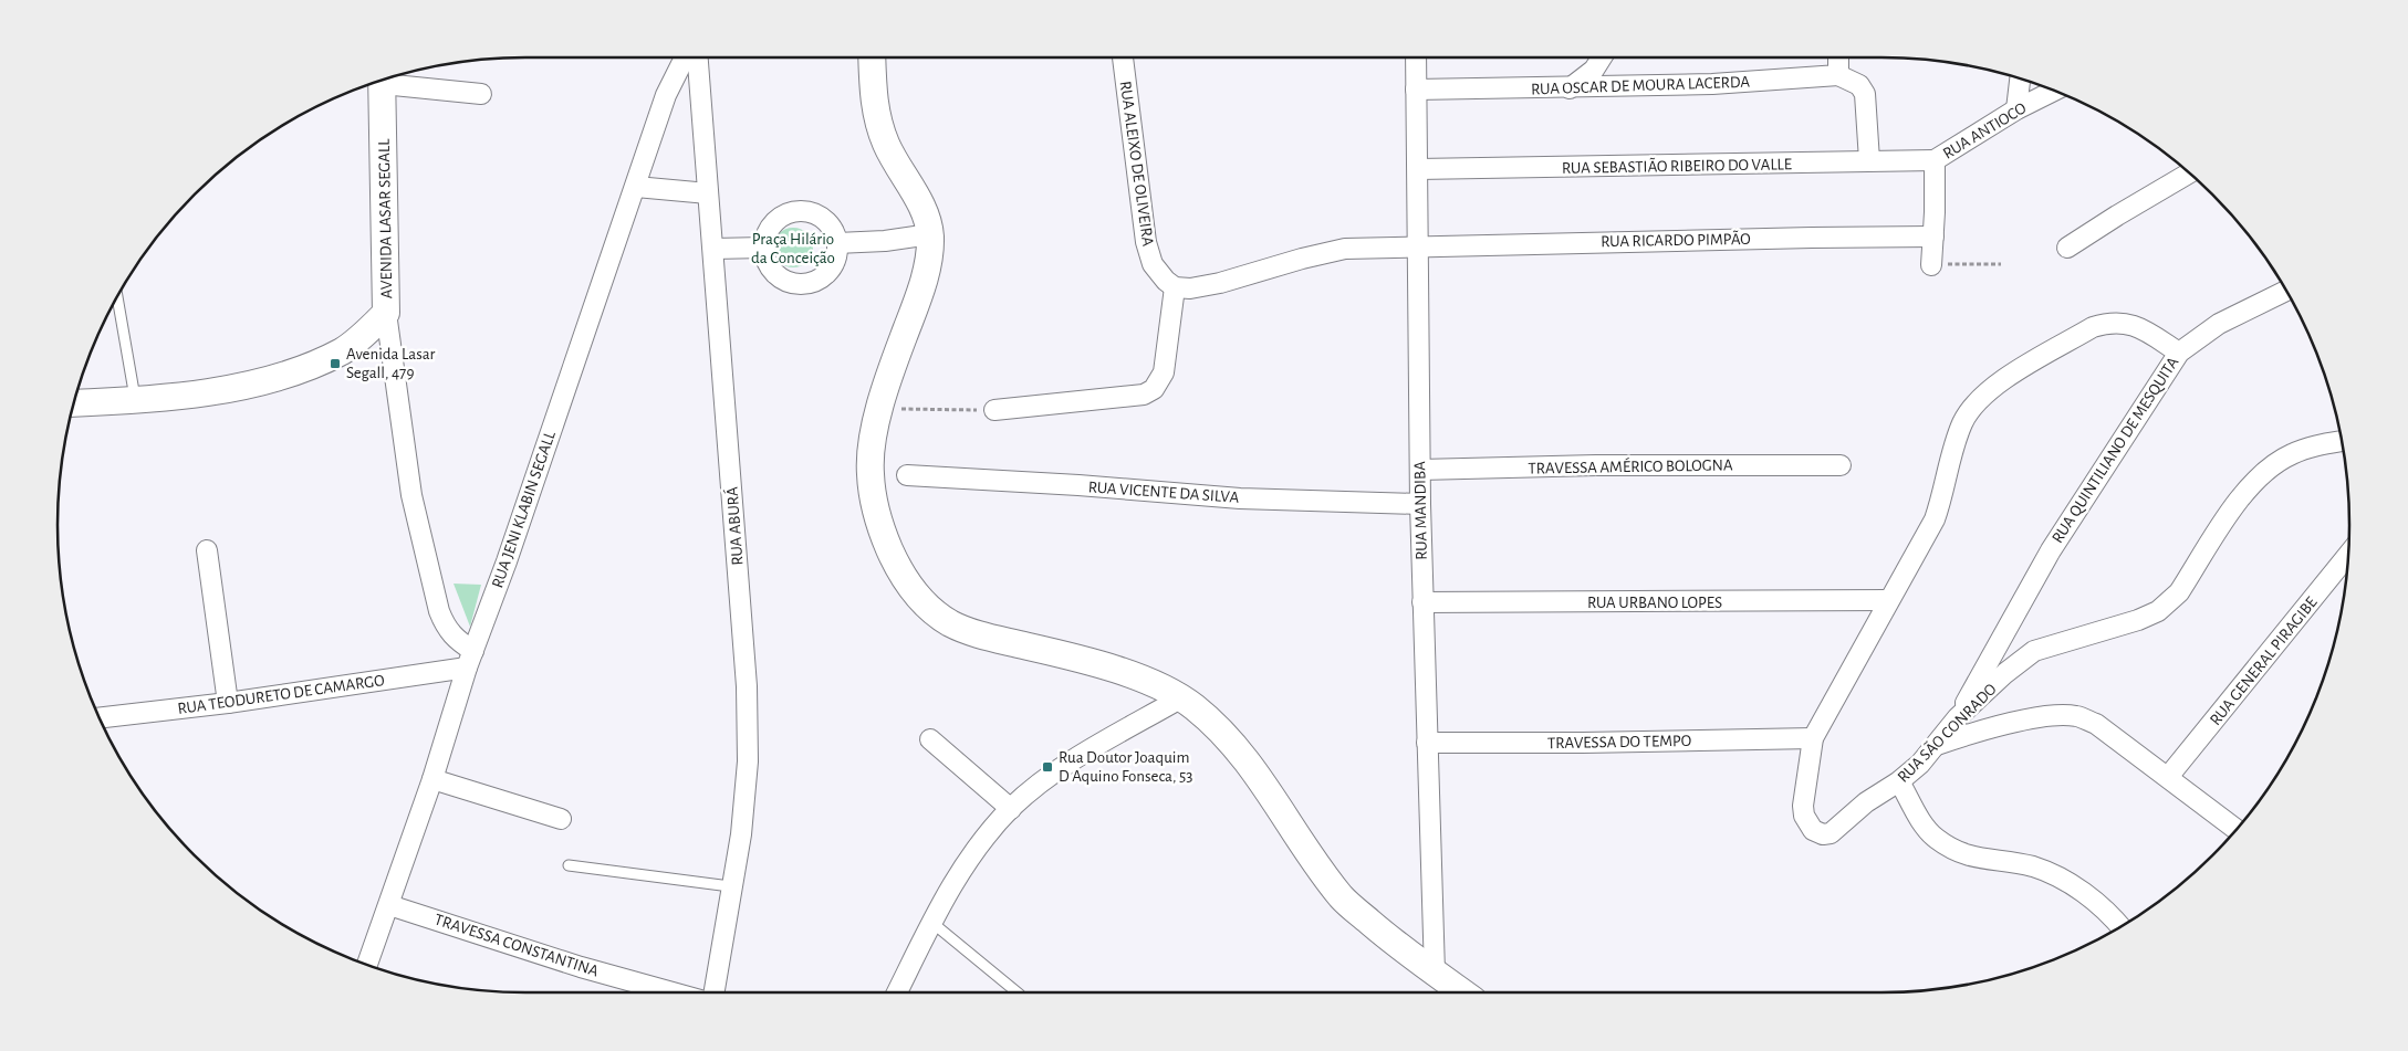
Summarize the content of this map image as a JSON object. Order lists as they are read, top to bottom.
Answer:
{
  "streets": {
    "street": [
      "RUA OSCAR DE MOURA LACERDA",
      "RUA ANTIOCO",
      "RUA ALEIXO DE OLIVEIRA",
      "RUA SEBASTIÃO RIBEIRO DO VALLE",
      "AVENIDA LASAR SEGALL",
      "RUA RICARDO PIMPÃO",
      "RUA QUINTILIANO DE MESQUITA",
      "TRAVESSA AMÉRICO BOLOGNA",
      "RUA VICENTE DA SILVA",
      "RUA JENI KLABIN SEGALL",
      "RUA MANDIBA",
      "RUA ABURÁ",
      "RUA URBANO LOPES",
      "RUA GENERAL PIRAGIBE",
      "RUA TEODURETO DE CAMARGO",
      "RUA SÃO CONRADO",
      "TRAVESSA DO TEMPO",
      "TRAVESSA CONSTANTINA"
    ]
  },
  "crossings": [
    ["RUA OSCAR DE MOURA LACERDA", "RUA MANDIBA"],
    ["RUA ANTIOCO", "RUA SEBASTIÃO RIBEIRO DO VALLE"],
    ["RUA SEBASTIÃO RIBEIRO DO VALLE", "RUA MANDIBA"],
    ["RUA RICARDO PIMPÃO", "RUA MANDIBA"],
    ["RUA QUINTILIANO DE MESQUITA", "RUA URBANO LOPES"],
    ["RUA QUINTILIANO DE MESQUITA", "RUA SÃO CONRADO"],
    ["RUA QUINTILIANO DE MESQUITA", "TRAVESSA DO TEMPO"],
    ["TRAVESSA AMÉRICO BOLOGNA", "RUA MANDIBA"],
    ["RUA VICENTE DA SILVA", "RUA MANDIBA"],
    ["RUA JENI KLABIN SEGALL", "RUA TEODURETO DE CAMARGO"],
    ["RUA JENI KLABIN SEGALL", "TRAVESSA CONSTANTINA"],
    ["RUA MANDIBA", "RUA URBANO LOPES"],
    ["RUA MANDIBA", "TRAVESSA DO TEMPO"]
  ],
  "parks": ["Praça Hilário da Conceição"],
  "places": {
    "transit": ["Avenida Lasar Segall, 479", "Rua Doutor Joaquim D Aquino Fonseca, 53"]
  }
}
